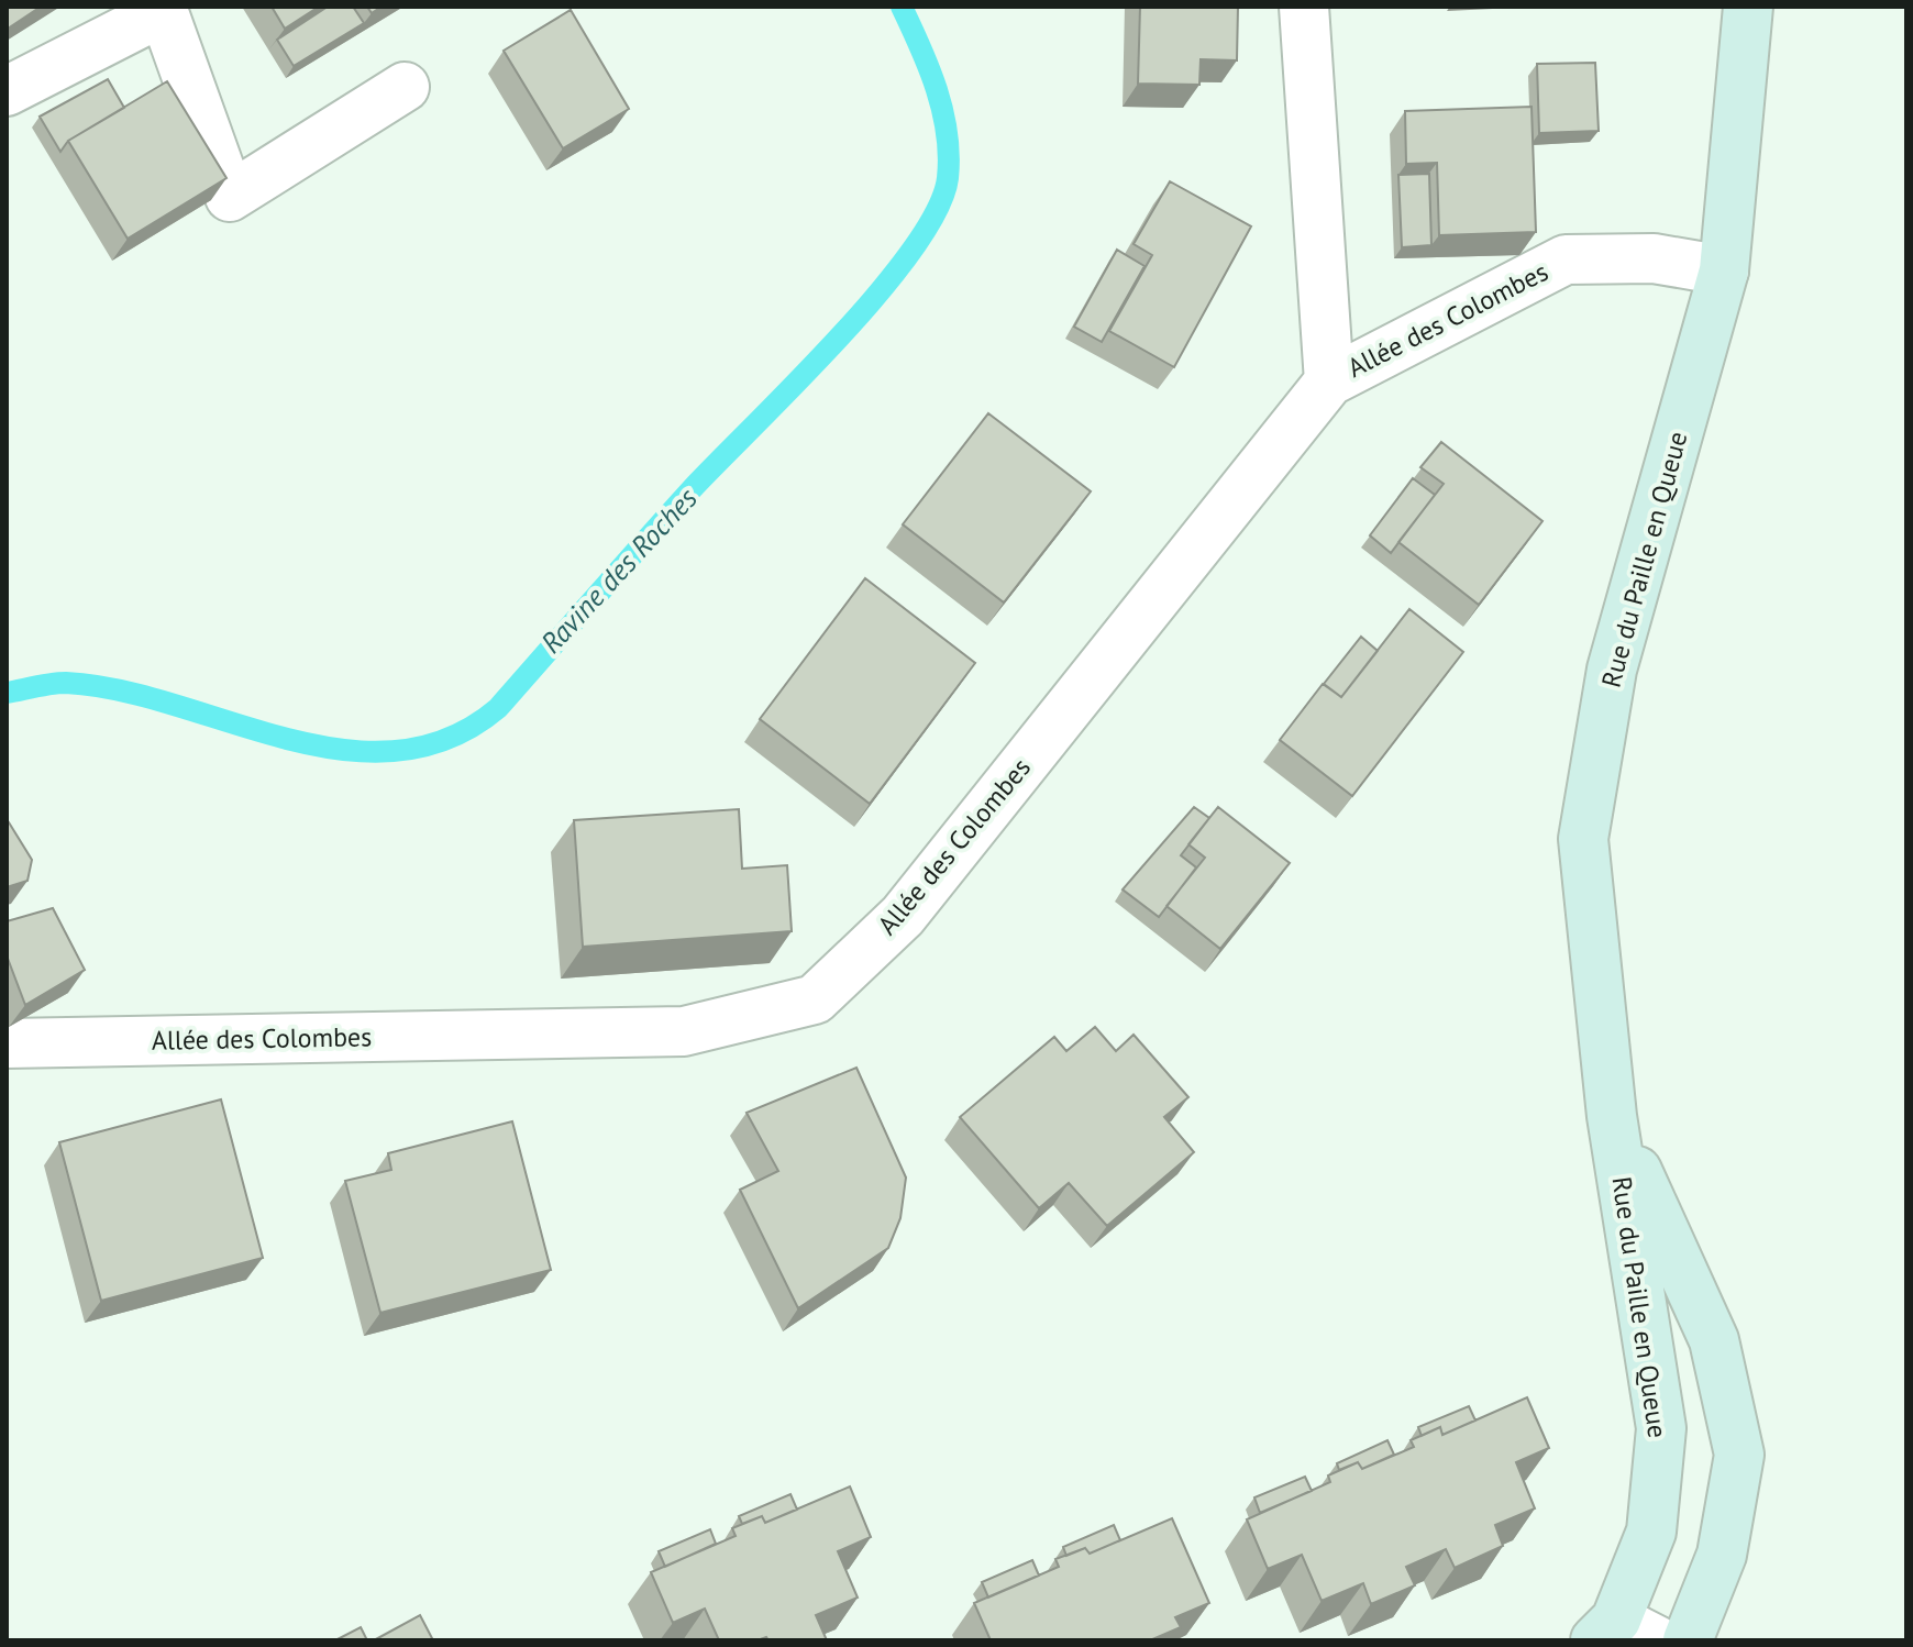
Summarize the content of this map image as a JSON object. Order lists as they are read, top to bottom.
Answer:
{
  "streets": {
    "main road": ["Rue du Paille en Queue"],
    "street": ["Allée des Colombes"]
  },
  "crossings": [
    ["Allée des Colombes", "Rue du Paille en Queue"]
  ],
  "water": ["Ravine des Roches"]
}
